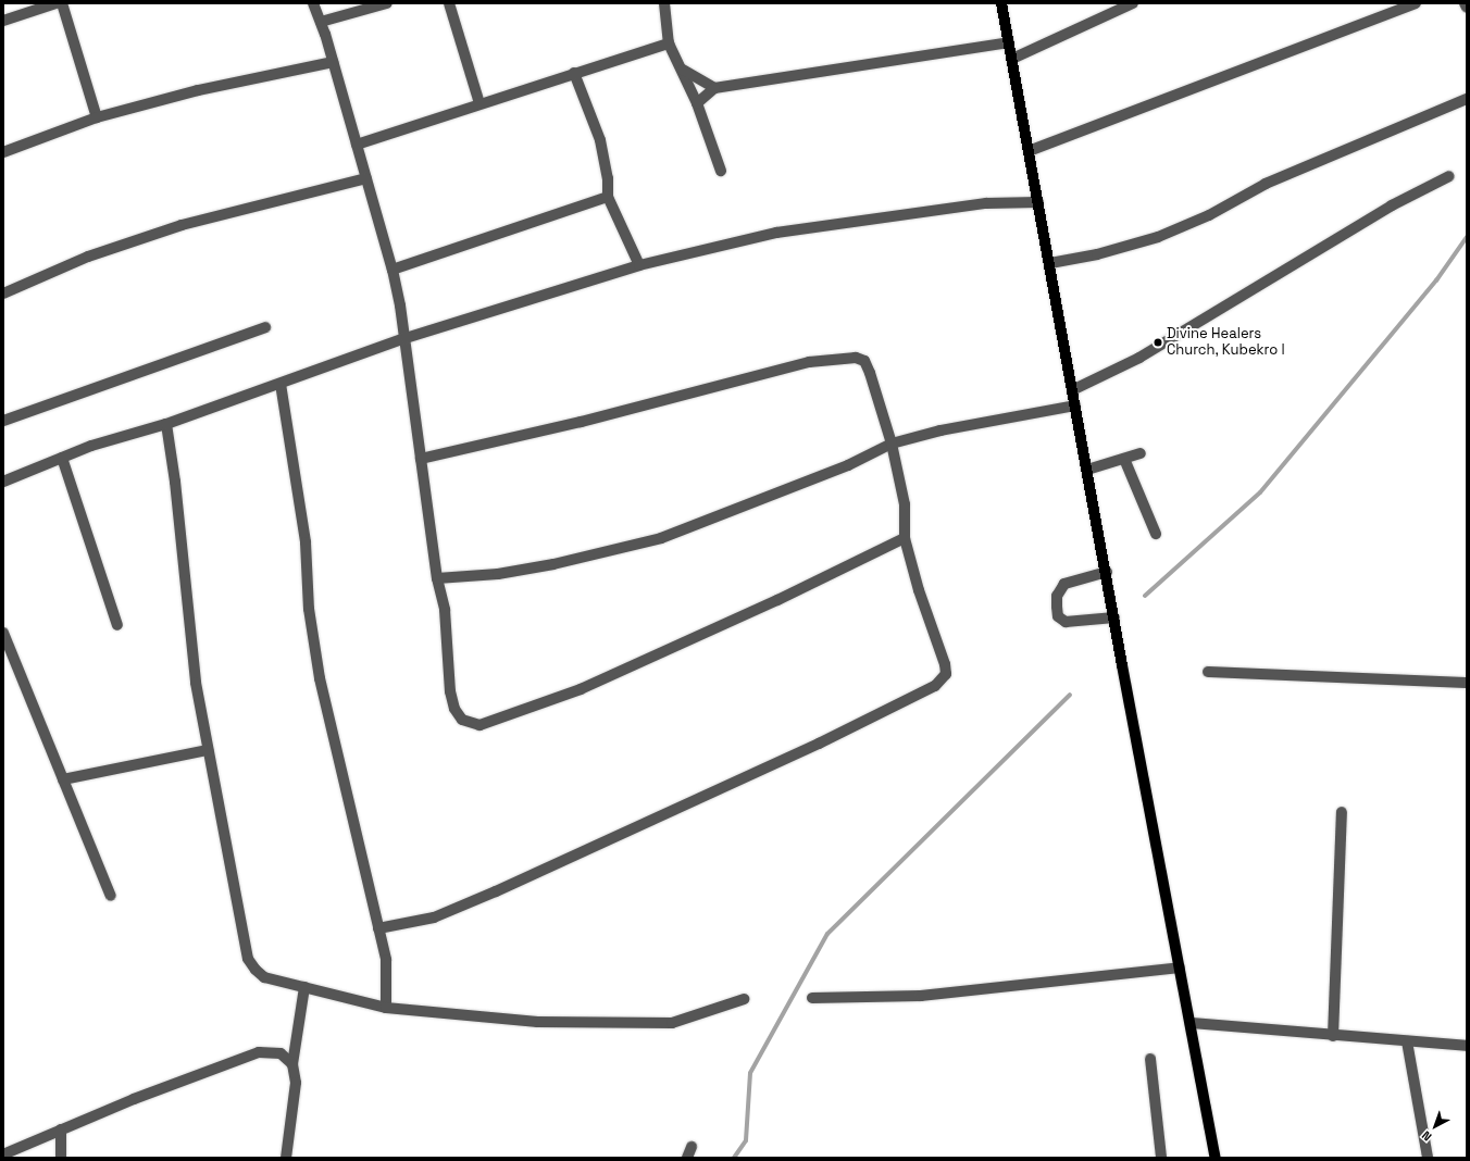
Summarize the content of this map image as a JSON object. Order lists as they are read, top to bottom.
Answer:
{
  "places": ["Divine Healers Church, Kubekro l"],
  "north": "bottom left"
}
